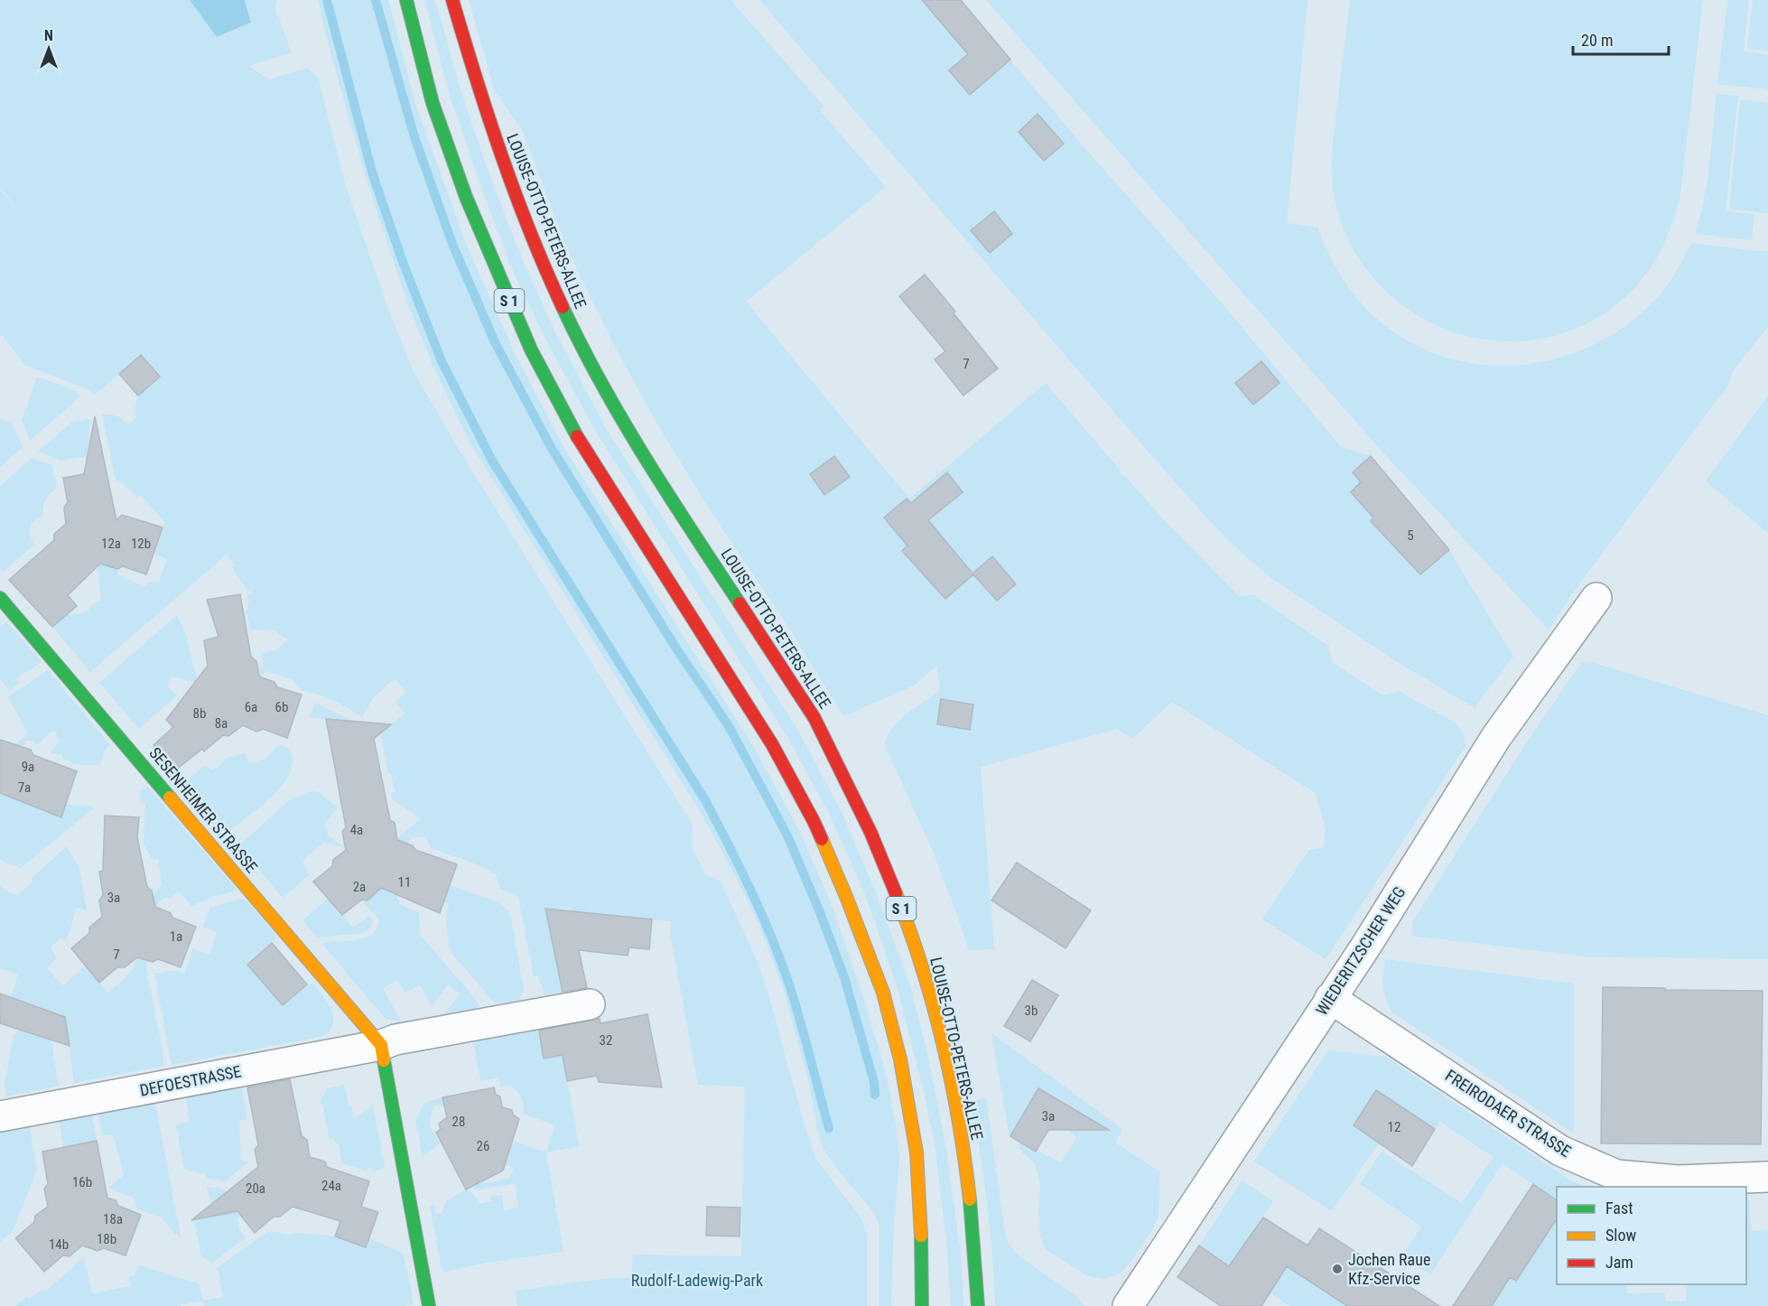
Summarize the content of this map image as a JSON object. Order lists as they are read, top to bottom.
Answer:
{
  "streets": {
    "main road": ["LOUISE-OTTO-PETERS-ALLEE", "S 1", "SESENHEIMER STRASSE"],
    "street": ["WIEDERITZSCHER WEG", "DEFOESTRASSE", "FREIRODAER STRASSE"]
  },
  "crossings": [
    ["SESENHEIMER STRASSE", "DEFOESTRASSE"],
    ["WIEDERITZSCHER WEG", "FREIRODAER STRASSE"]
  ],
  "parks": ["Rudolf-Ladewig-Park"],
  "places": ["Jochen Raue Kfz-Service"],
  "house_numbers": [
    "7",
    "5",
    "12a",
    "12b",
    "6a",
    "6b",
    "8b",
    "8a",
    "9a",
    "7a",
    "4a",
    "11",
    "2a",
    "3a",
    "1a",
    "7",
    "3b",
    "32",
    "3a",
    "28",
    "12",
    "26",
    "16b",
    "24a",
    "20a",
    "18a",
    "18b",
    "14b"
  ],
  "legend": ["Fast", "Slow", "Jam"],
  "scale_bar": "20 m",
  "north": "top"
}
